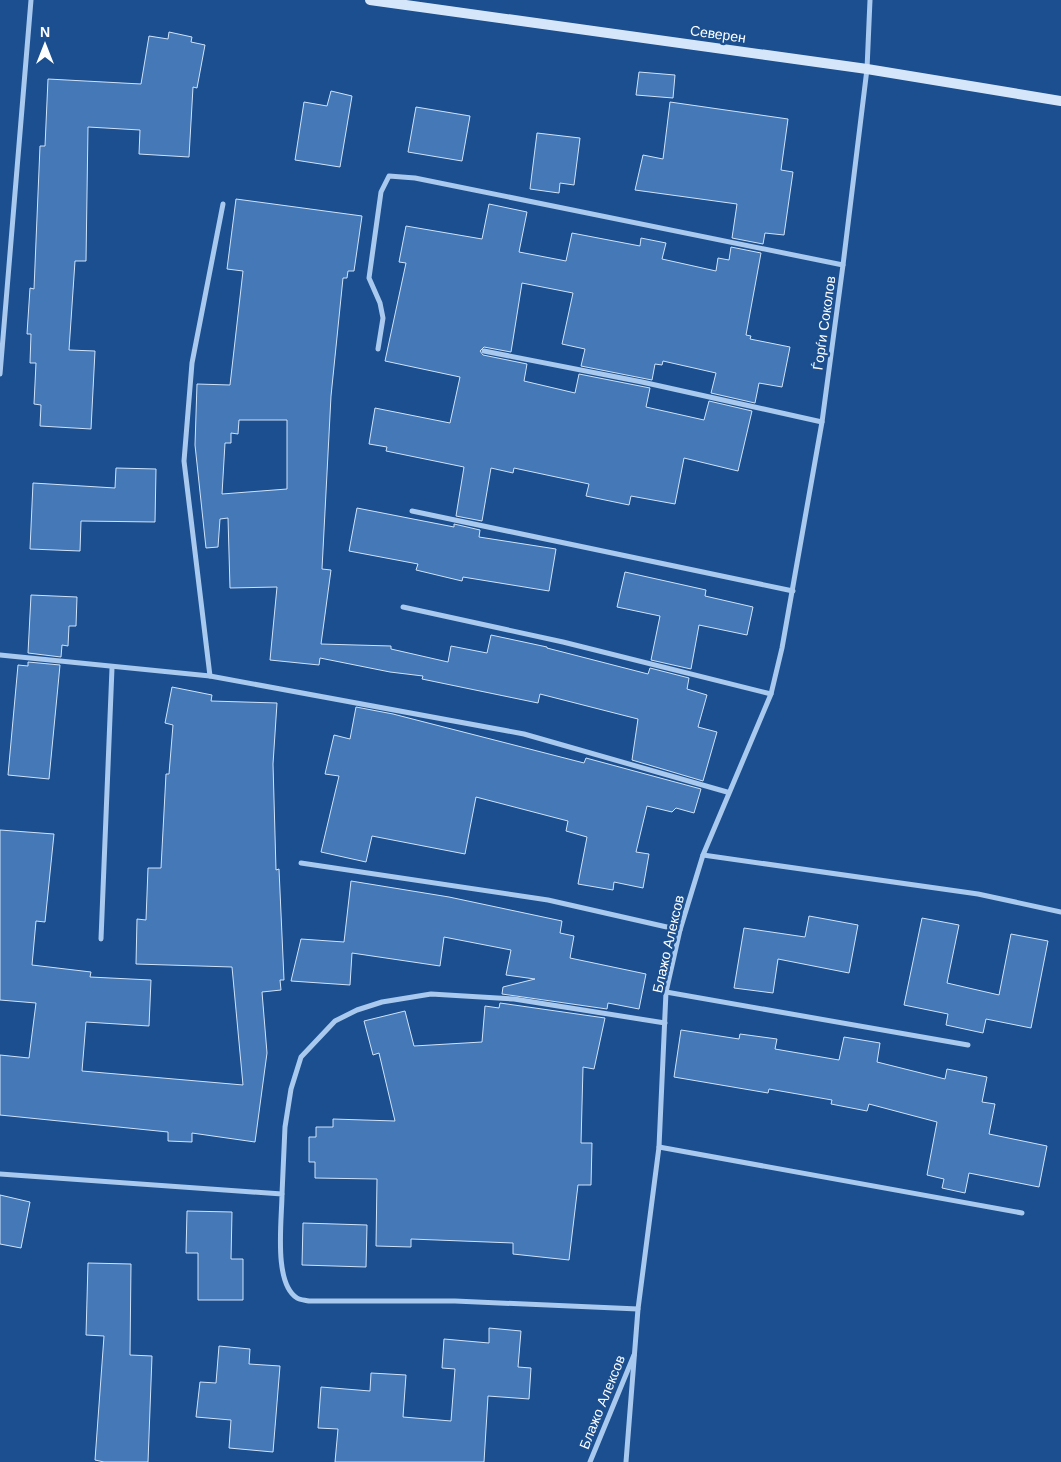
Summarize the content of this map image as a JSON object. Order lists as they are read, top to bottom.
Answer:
{
  "streets": {
    "main road": ["Северен"],
    "street": ["Ѓорѓи Соколов", "Блажо Алексов"]
  },
  "crossings": [
    ["Северен", "Ѓорѓи Соколов"],
    ["Ѓорѓи Соколов", "Блажо Алексов"]
  ],
  "north": "top"
}
